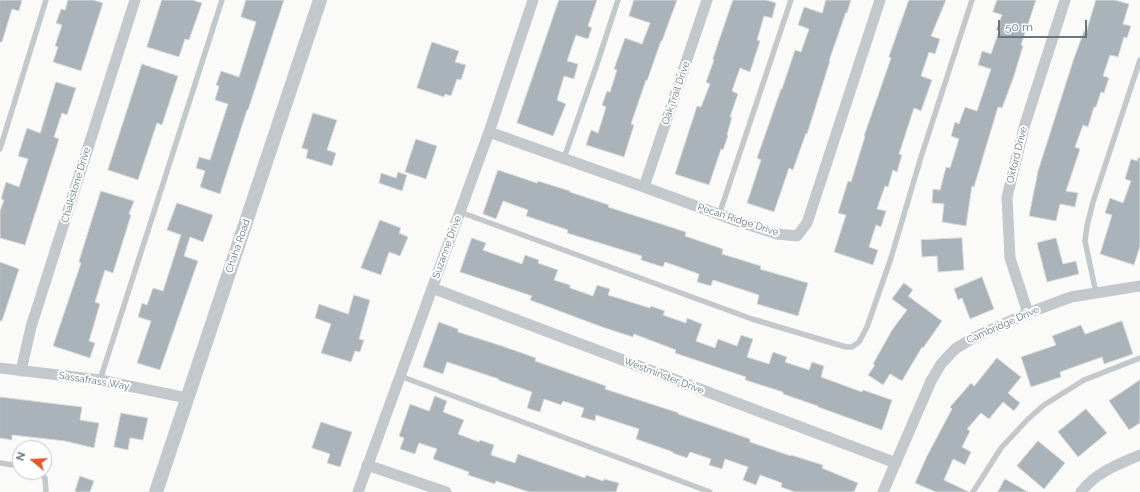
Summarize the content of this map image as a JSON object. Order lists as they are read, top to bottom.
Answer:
{
  "streets": {
    "street": [
      "Oak Trail Drive",
      "Oxford Drive",
      "Chalkstone Drive",
      "Pecan Ridge Drive",
      "Chaha Road",
      "Suzanne Drive",
      "Cambridge Drive",
      "Westminster Drive",
      "Sassafrass Way"
    ]
  },
  "crossings": [
    ["Oak Trail Drive", "Pecan Ridge Drive"],
    ["Oxford Drive", "Cambridge Drive"],
    ["Chalkstone Drive", "Sassafrass Way"],
    ["Pecan Ridge Drive", "Suzanne Drive"],
    ["Chaha Road", "Sassafrass Way"],
    ["Suzanne Drive", "Westminster Drive"],
    ["Cambridge Drive", "Westminster Drive"]
  ],
  "scale_bar": "50 m",
  "north": "left"
}
